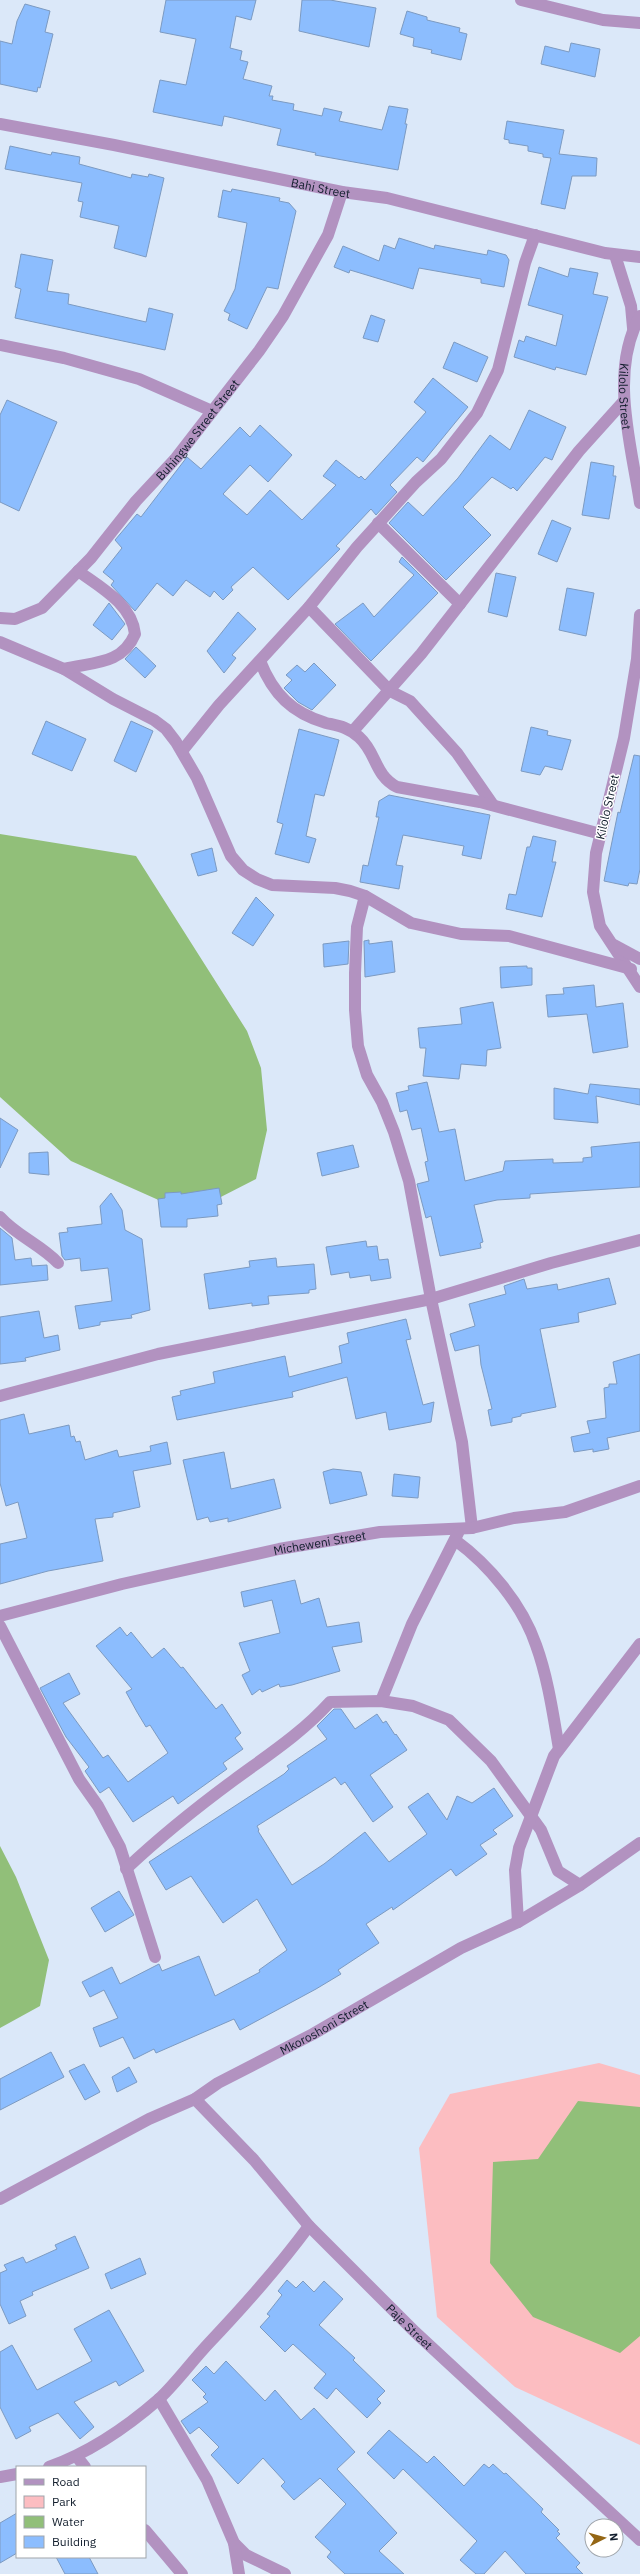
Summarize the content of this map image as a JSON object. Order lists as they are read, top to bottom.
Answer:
{
  "streets": {
    "street": [
      "Bahi Street",
      "Kilolo Street",
      "Buhingwe Street Street",
      "Micheweni Street",
      "Mkoroshoni Street",
      "Paje Street"
    ]
  },
  "crossings": [
    ["Bahi Street", "Buhingwe Street Street"],
    ["Mkoroshoni Street", "Paje Street"]
  ],
  "legend": [
    "Road",
    "Park",
    "Water",
    "Building"
  ],
  "north": "right"
}
